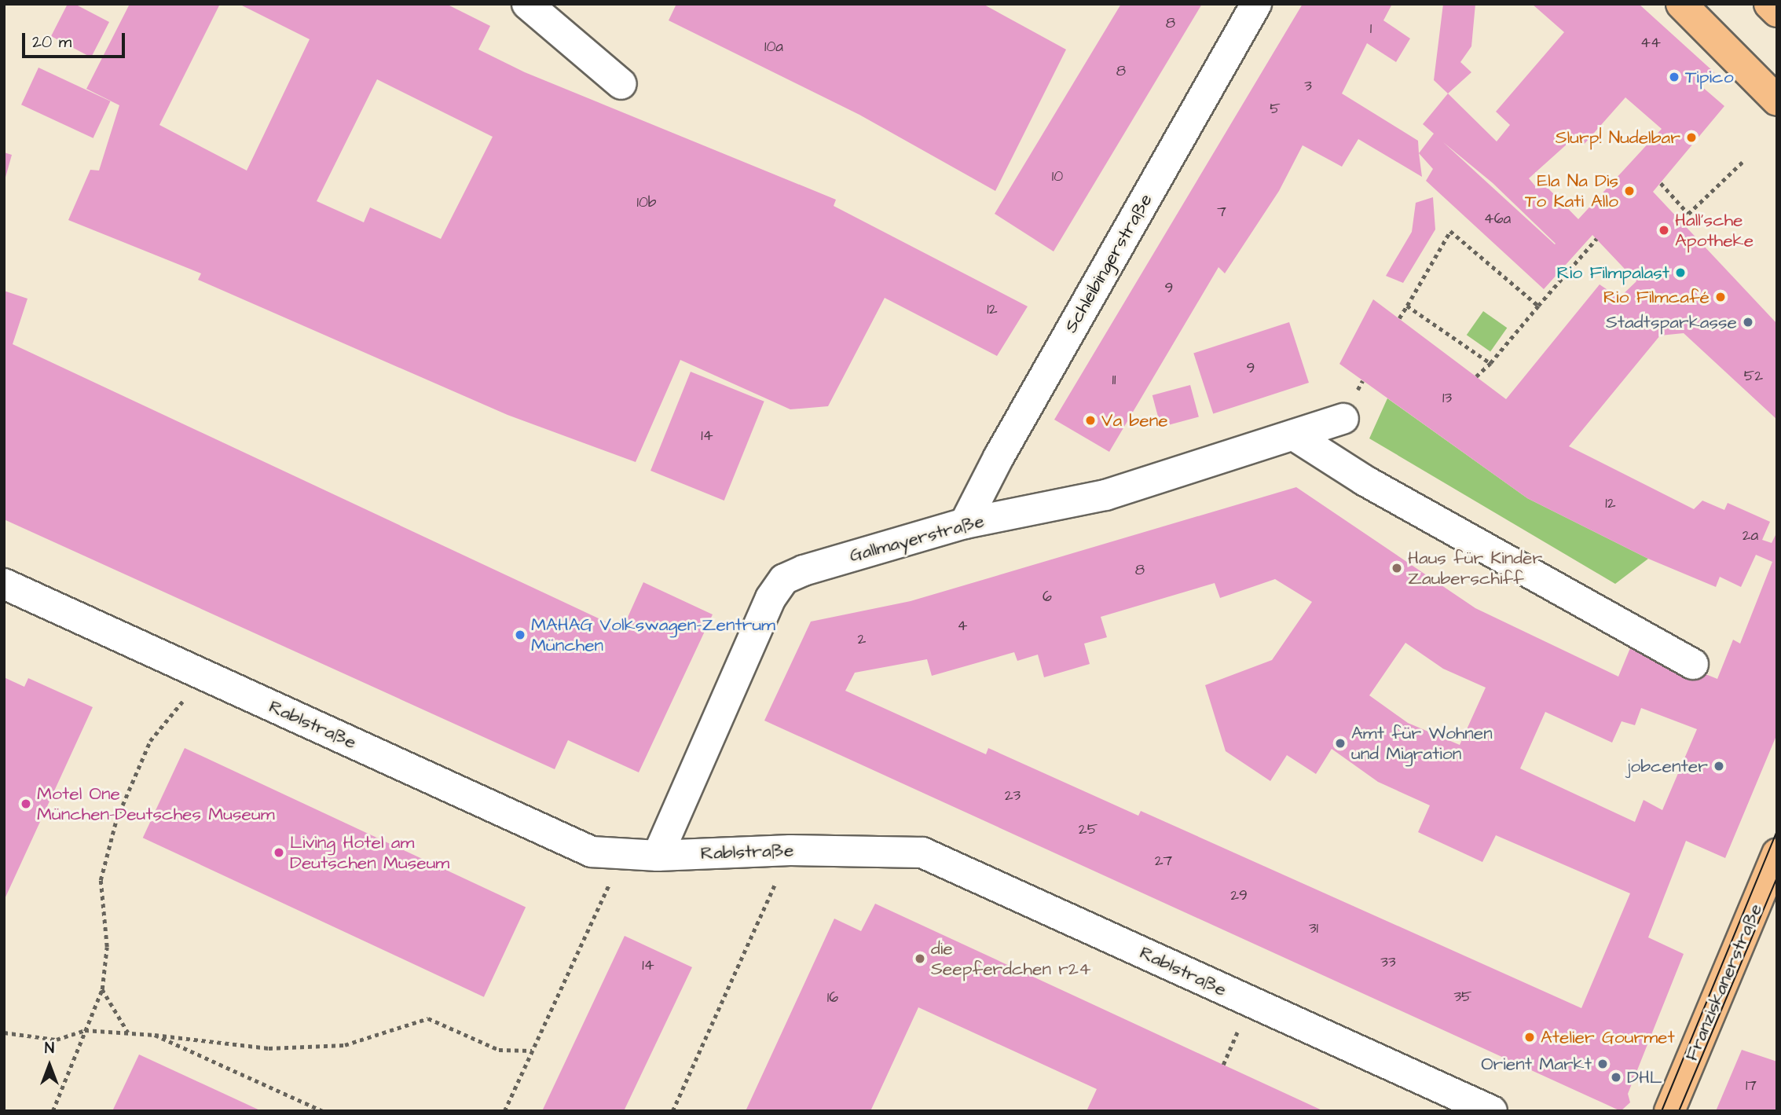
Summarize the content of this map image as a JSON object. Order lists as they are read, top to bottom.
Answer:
{
  "streets": {
    "main road": ["Franziskanerstraße"],
    "street": ["Schleibingerstraße", "Gallmayerstraße", "Rablstraße"]
  },
  "crossings": [
    ["Schleibingerstraße", "Gallmayerstraße"],
    ["Gallmayerstraße", "Rablstraße"]
  ],
  "places": [
    "Tipico",
    "Slurp! Nudelbar",
    "Ela Na Dis To Kati Allo",
    "Hall'sche Apotheke",
    "Rio Filmpalast",
    "Rio Filmcafé",
    "Stadtsparkasse",
    "Va bene",
    "Haus für Kinder Zauberschiff",
    "MAHAG Volkswagen-Zentrum München",
    "Amt für Wohnen und Migration",
    "jobcenter",
    "Motel One München-Deutsches Museum",
    "Living Hotel am Deutschen Museum",
    "die Seepferdchen r24",
    "Atelier Gourmet",
    "Orient Markt",
    "DHL"
  ],
  "house_numbers": [
    "8",
    "1",
    "44",
    "10a",
    "8",
    "3",
    "5",
    "10",
    "10b",
    "7",
    "46a",
    "9",
    "12",
    "9",
    "52",
    "11",
    "13",
    "14",
    "12",
    "2a",
    "8",
    "6",
    "4",
    "2",
    "23",
    "25",
    "27",
    "29",
    "31",
    "33",
    "14",
    "35",
    "16",
    "17"
  ],
  "scale_bar": "20 m",
  "north": "top"
}
